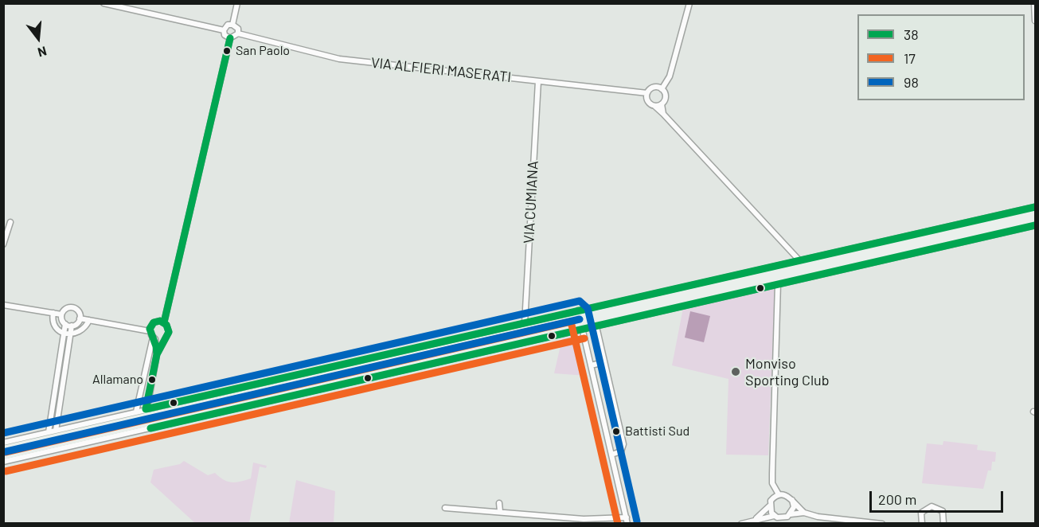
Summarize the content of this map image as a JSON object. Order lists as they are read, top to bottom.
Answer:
{
  "streets": {
    "street": ["VIA ALFIERI MASERATI", "VIA CUMIANA"]
  },
  "crossings": [
    ["VIA ALFIERI MASERATI", "VIA CUMIANA"]
  ],
  "places": [
    "San Paolo",
    "Monviso Sporting Club",
    "Allamano",
    "Battisti Sud"
  ],
  "lines": ["transit line 38", "transit line 98", "transit line 17"],
  "legend": ["38", "17", "98"],
  "scale_bar": "200 m",
  "north": "bottom"
}
